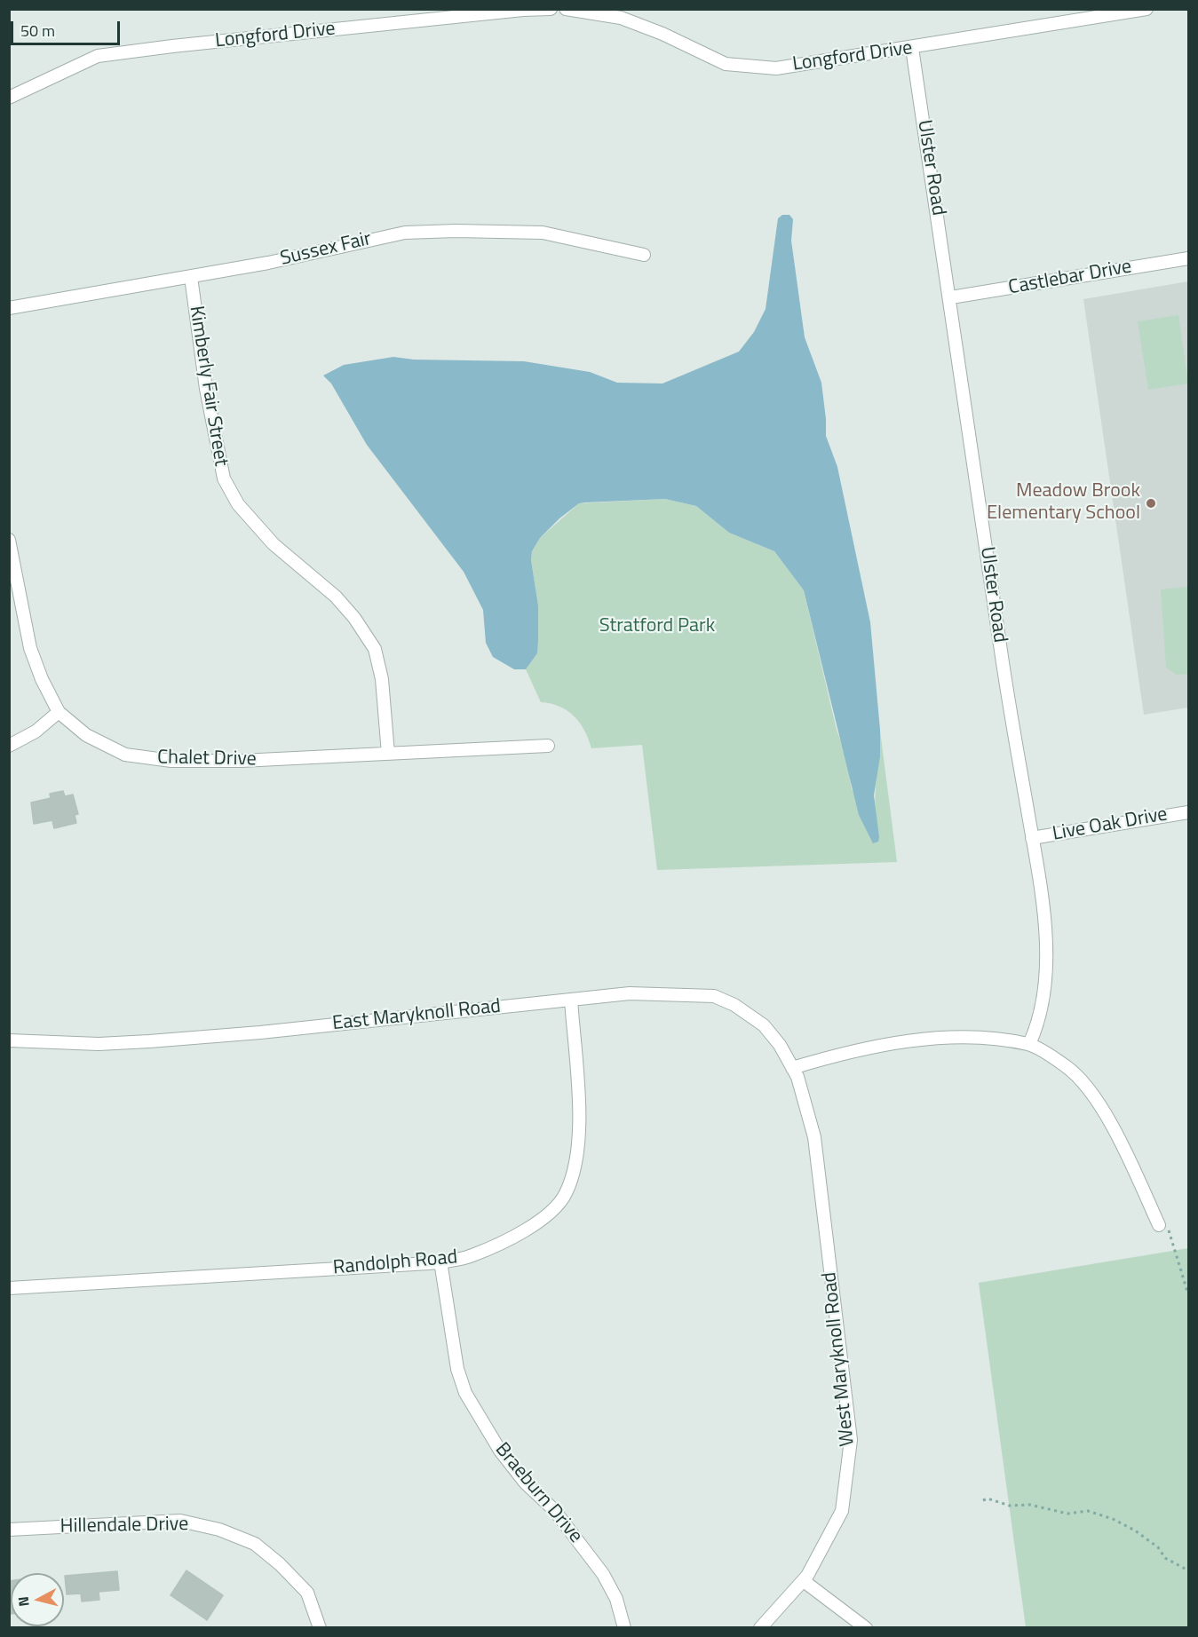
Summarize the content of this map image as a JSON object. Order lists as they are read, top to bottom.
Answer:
{
  "streets": {
    "street": [
      "Longford Drive",
      "Ulster Road",
      "Sussex Fair",
      "Castlebar Drive",
      "Kimberly Fair Street",
      "Chalet Drive",
      "Live Oak Drive",
      "East Maryknoll Road",
      "Randolph Road",
      "West Maryknoll Road",
      "Braeburn Drive",
      "Hillendale Drive"
    ]
  },
  "crossings": [
    ["Longford Drive", "Ulster Road"],
    ["Ulster Road", "Castlebar Drive"],
    ["Ulster Road", "Live Oak Drive"],
    ["Sussex Fair", "Kimberly Fair Street"],
    ["Kimberly Fair Street", "Chalet Drive"],
    ["East Maryknoll Road", "Randolph Road"],
    ["East Maryknoll Road", "West Maryknoll Road"],
    ["Randolph Road", "Braeburn Drive"]
  ],
  "parks": ["Stratford Park"],
  "places": ["Meadow Brook Elementary School"],
  "scale_bar": "50 m",
  "north": "left"
}
